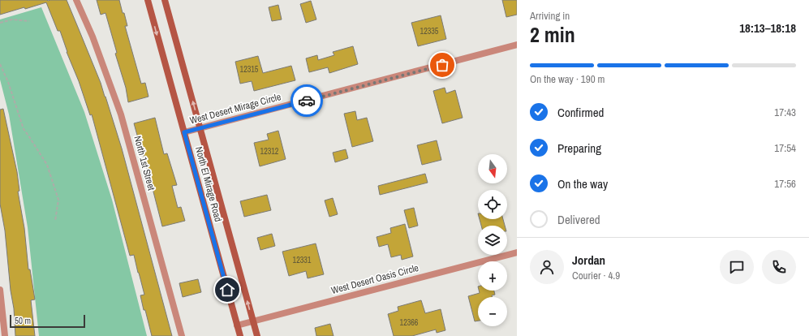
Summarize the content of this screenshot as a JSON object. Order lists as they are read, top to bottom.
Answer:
{
  "streets": {
    "main road": ["North El Mirage Road"],
    "street": ["West Desert Mirage Circle", "North 1st Street", "West Desert Oasis Circle"]
  },
  "crossings": [
    ["West Desert Mirage Circle", "North El Mirage Road"],
    ["North El Mirage Road", "West Desert Oasis Circle"]
  ],
  "house_numbers": [
    "12335",
    "12315",
    "12312",
    "12331",
    "12366"
  ],
  "scale_bar": "50 m",
  "north": "bottom",
  "page": {
    "heading": ["2 min", "Arriving in", "18:13–18:18"],
    "panel": ["Jordan", "Courier · 4.9"],
    "bar": "On the way · 190 m",
    "list": [
      ["Confirmed", "17:43"],
      ["Preparing", "17:54"],
      ["On the way", "17:56"],
      "Delivered"
    ],
    "map_buttons": ["+", "−"],
    "scale": "50 m"
  }
}
